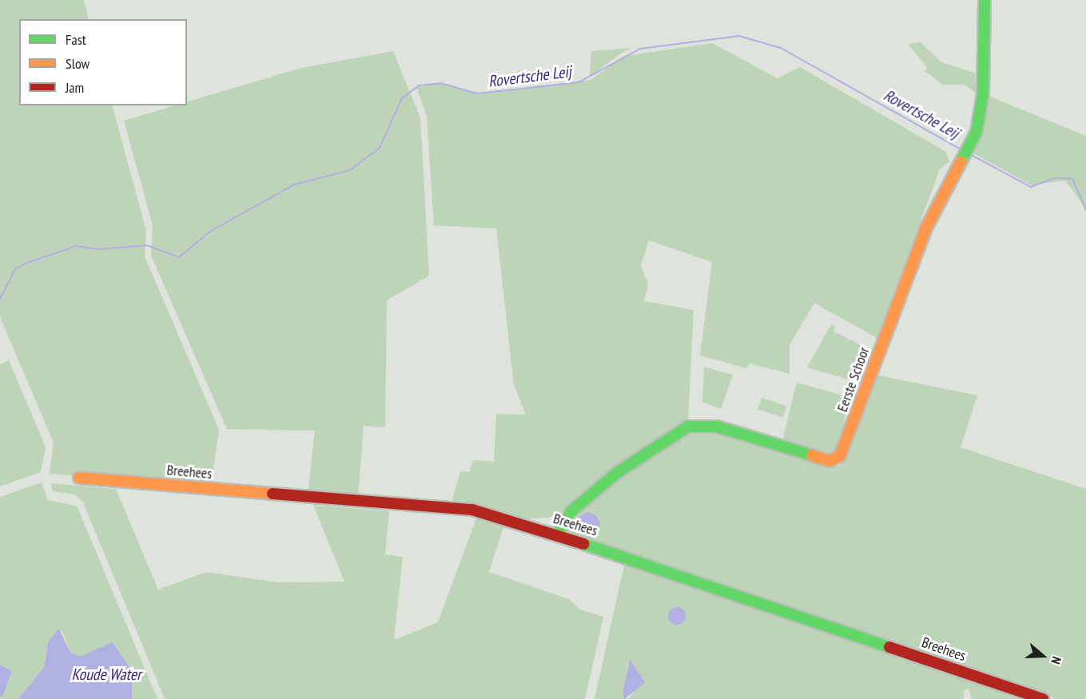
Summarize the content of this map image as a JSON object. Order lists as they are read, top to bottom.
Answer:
{
  "streets": {
    "street": ["Eerste Schoor", "Breehees"]
  },
  "crossings": [
    ["Eerste Schoor", "Breehees"]
  ],
  "water": ["Rovertsche Leij", "Koude Water"],
  "legend": ["Fast", "Slow", "Jam"],
  "north": "right"
}
